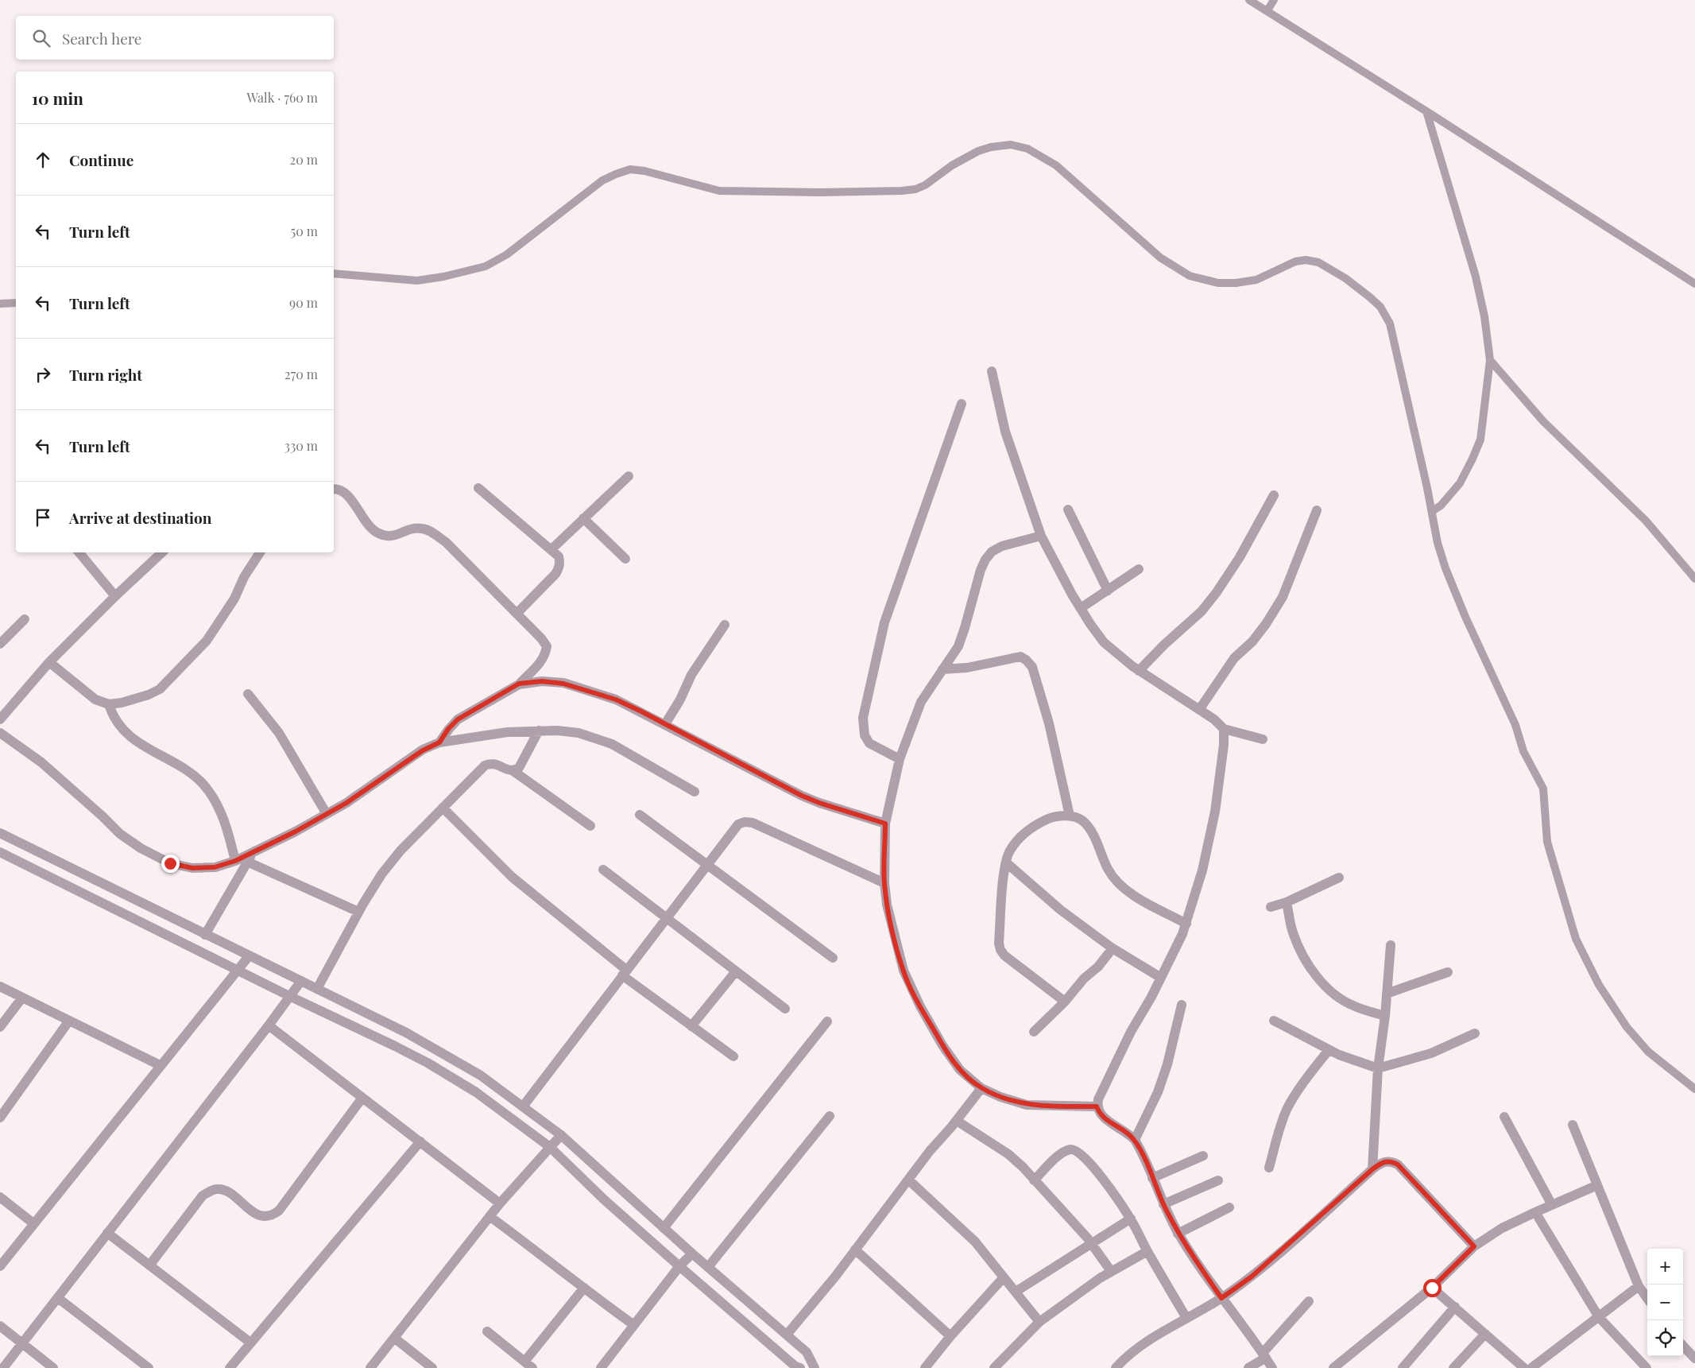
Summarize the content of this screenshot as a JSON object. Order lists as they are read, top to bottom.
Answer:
{
  "page": {
    "search": "Search here",
    "heading": ["10 min", "Walk · 760 m"],
    "list": [
      ["Continue", "20 m"],
      ["Turn left", "50 m"],
      ["Turn left", "90 m"],
      ["Turn right", "270 m"],
      ["Turn left", "330 m"],
      "Arrive at destination"
    ],
    "map_buttons": ["+", "−"]
  }
}
